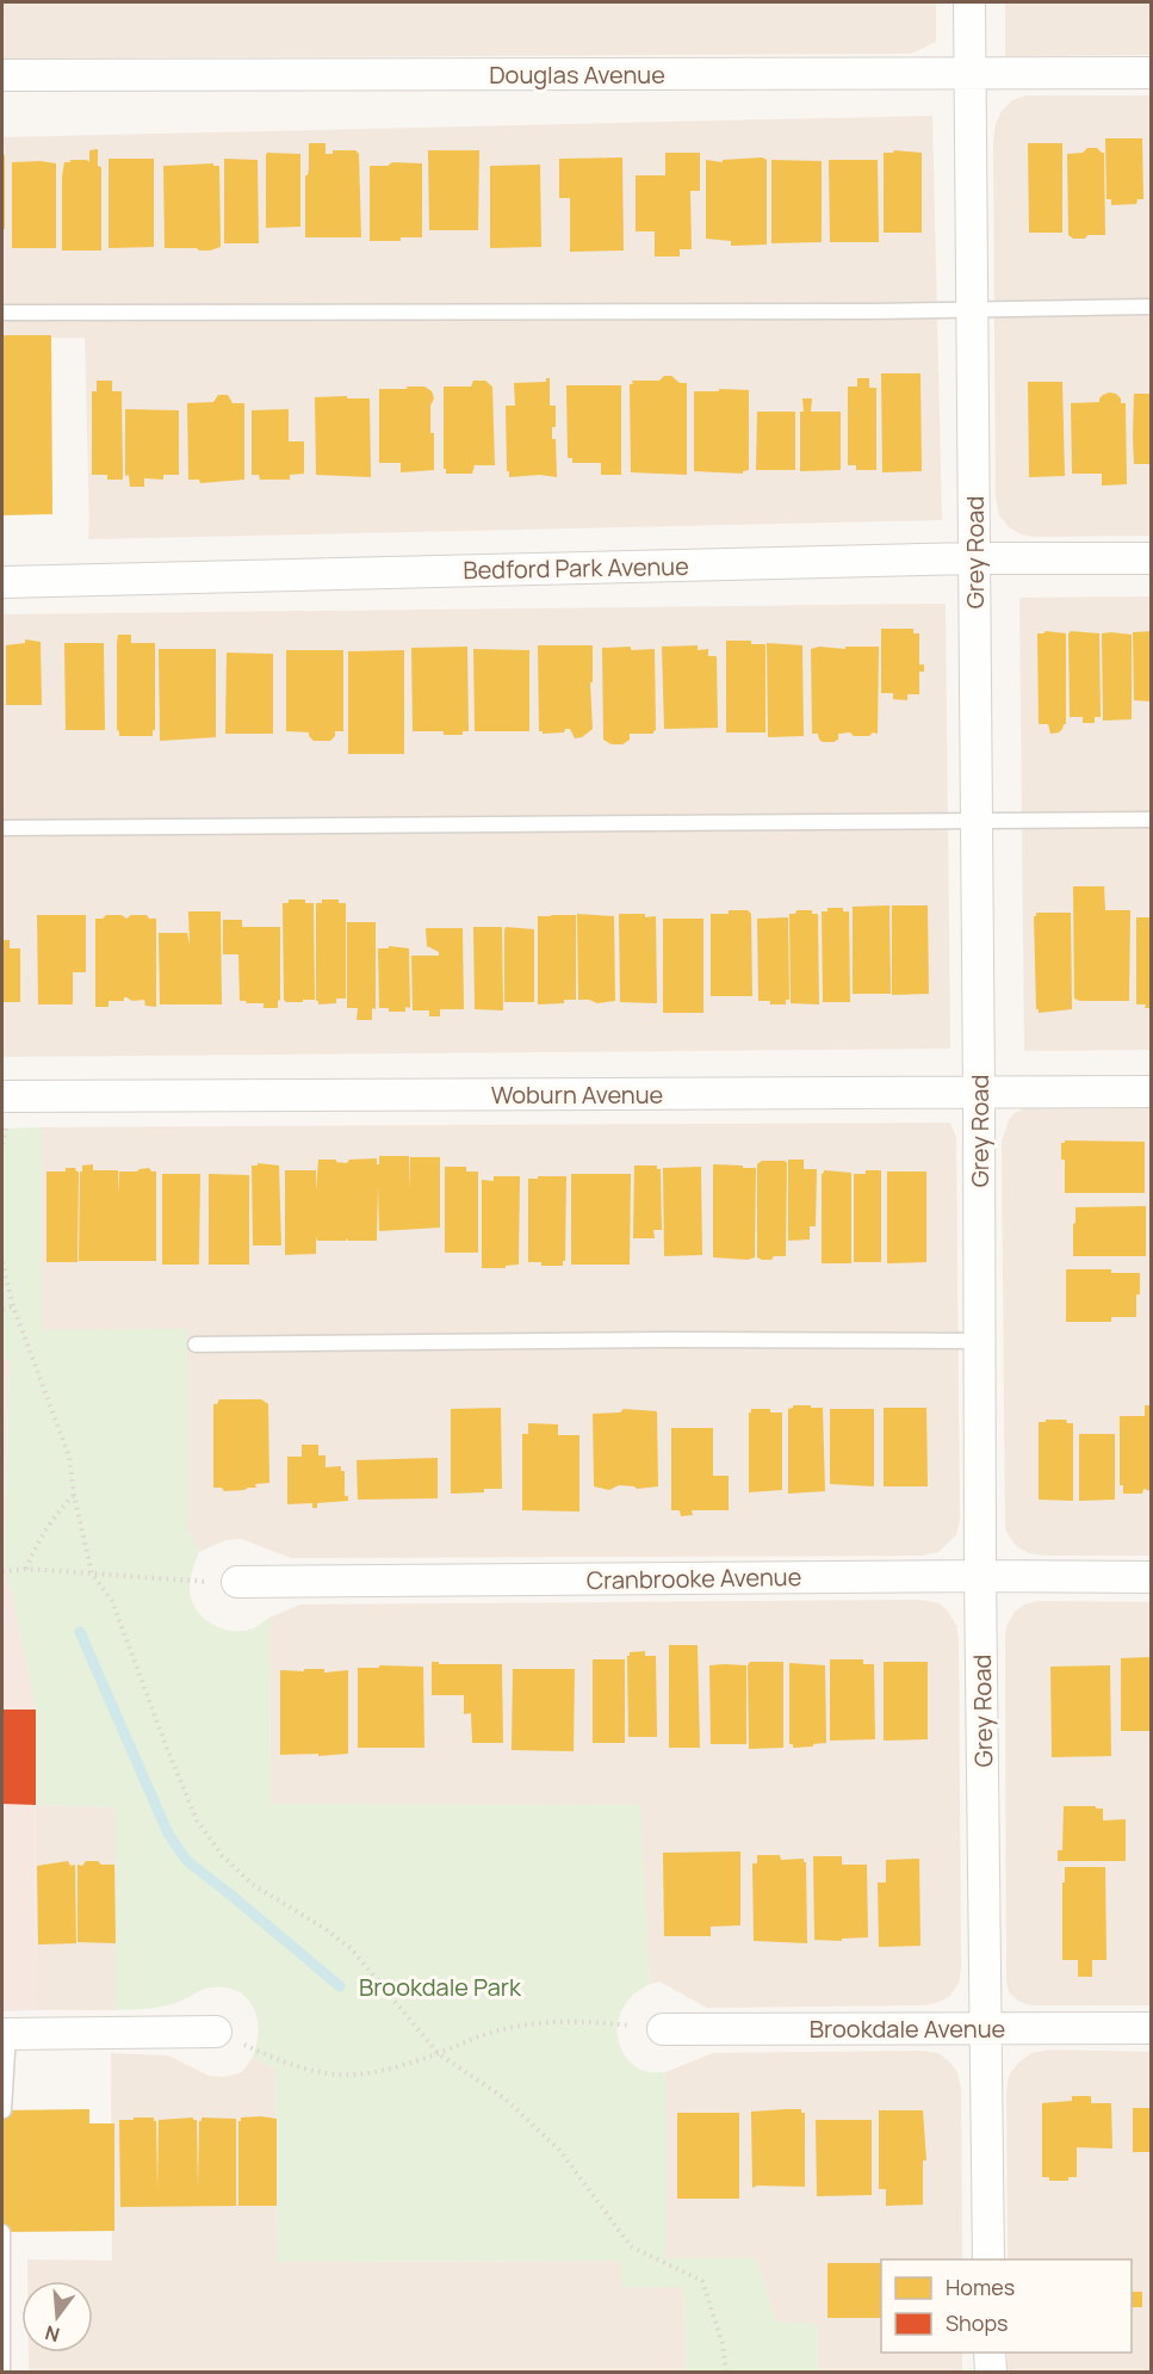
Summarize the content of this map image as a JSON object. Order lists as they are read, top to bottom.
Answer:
{
  "streets": {
    "street": [
      "Douglas Avenue",
      "Grey Road",
      "Bedford Park Avenue",
      "Woburn Avenue",
      "Cranbrooke Avenue",
      "Brookdale Avenue"
    ]
  },
  "crossings": [
    ["Douglas Avenue", "Grey Road"],
    ["Grey Road", "Bedford Park Avenue"],
    ["Grey Road", "Woburn Avenue"],
    ["Grey Road", "Cranbrooke Avenue"],
    ["Grey Road", "Brookdale Avenue"]
  ],
  "parks": ["Brookdale Park"],
  "legend": ["Homes", "Shops"],
  "north": "bottom"
}
